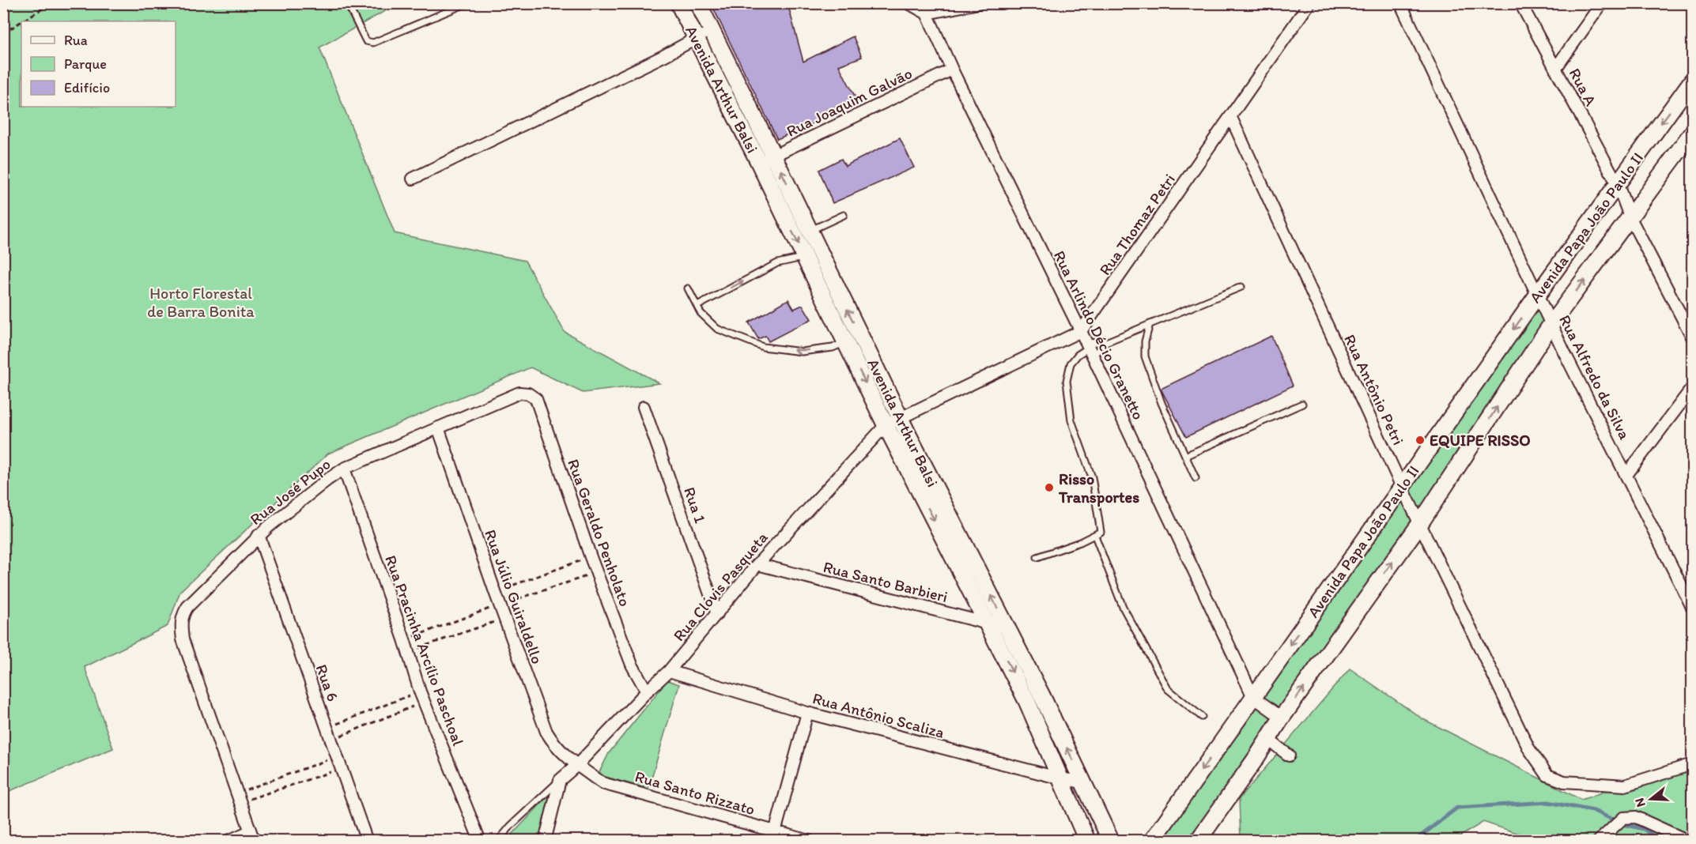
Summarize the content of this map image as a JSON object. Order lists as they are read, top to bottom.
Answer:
{
  "streets": {
    "main road": ["Avenida Arthur Balsi", "Avenida Papa João Paulo II"],
    "street": [
      "Rua A",
      "Rua Joaquim Galvão",
      "Rua Thomaz Petri",
      "Rua Arlindo Décio Granetto",
      "Rua Alfredo da Silva",
      "Rua Antônio Petri",
      "Rua José Pupo",
      "Rua 1",
      "Rua Geraldo Penholato",
      "Rua Santo Barbieri",
      "Rua Clóvis Pasqueta",
      "Rua Júlio Guiraldello",
      "Rua Pracinha Arcílio Paschoal",
      "Rua 6",
      "Rua Antônio Scaliza",
      "Rua Santo Rizzato"
    ]
  },
  "crossings": [
    ["Rua A", "Avenida Papa João Paulo II"],
    ["Avenida Arthur Balsi", "Rua Joaquim Galvão"],
    ["Avenida Arthur Balsi", "Rua Thomaz Petri"],
    ["Avenida Arthur Balsi", "Rua Santo Barbieri"],
    ["Avenida Arthur Balsi", "Rua Clóvis Pasqueta"],
    ["Avenida Arthur Balsi", "Rua Antônio Scaliza"],
    ["Rua Joaquim Galvão", "Rua Arlindo Décio Granetto"],
    ["Rua Thomaz Petri", "Rua Arlindo Décio Granetto"],
    ["Rua Thomaz Petri", "Rua Antônio Petri"],
    ["Rua Thomaz Petri", "Rua Clóvis Pasqueta"],
    ["Avenida Papa João Paulo II", "Rua Arlindo Décio Granetto"],
    ["Avenida Papa João Paulo II", "Rua Alfredo da Silva"],
    ["Avenida Papa João Paulo II", "Rua Antônio Petri"],
    ["Rua José Pupo", "Rua Geraldo Penholato"],
    ["Rua José Pupo", "Rua Júlio Guiraldello"],
    ["Rua José Pupo", "Rua Pracinha Arcílio Paschoal"],
    ["Rua José Pupo", "Rua 6"],
    ["Rua 1", "Rua Clóvis Pasqueta"],
    ["Rua Geraldo Penholato", "Rua Clóvis Pasqueta"],
    ["Rua Santo Barbieri", "Rua Clóvis Pasqueta"],
    ["Rua Clóvis Pasqueta", "Rua Júlio Guiraldello"],
    ["Rua Clóvis Pasqueta", "Rua Antônio Scaliza"],
    ["Rua Clóvis Pasqueta", "Rua Santo Rizzato"],
    ["Rua Júlio Guiraldello", "Rua Santo Rizzato"]
  ],
  "parks": ["Horto Florestal de Barra Bonita"],
  "places": ["EQUIPE RISSO", "Risso Transportes"],
  "legend": ["Rua", "Parque", "Edifício"],
  "north": "left"
}
